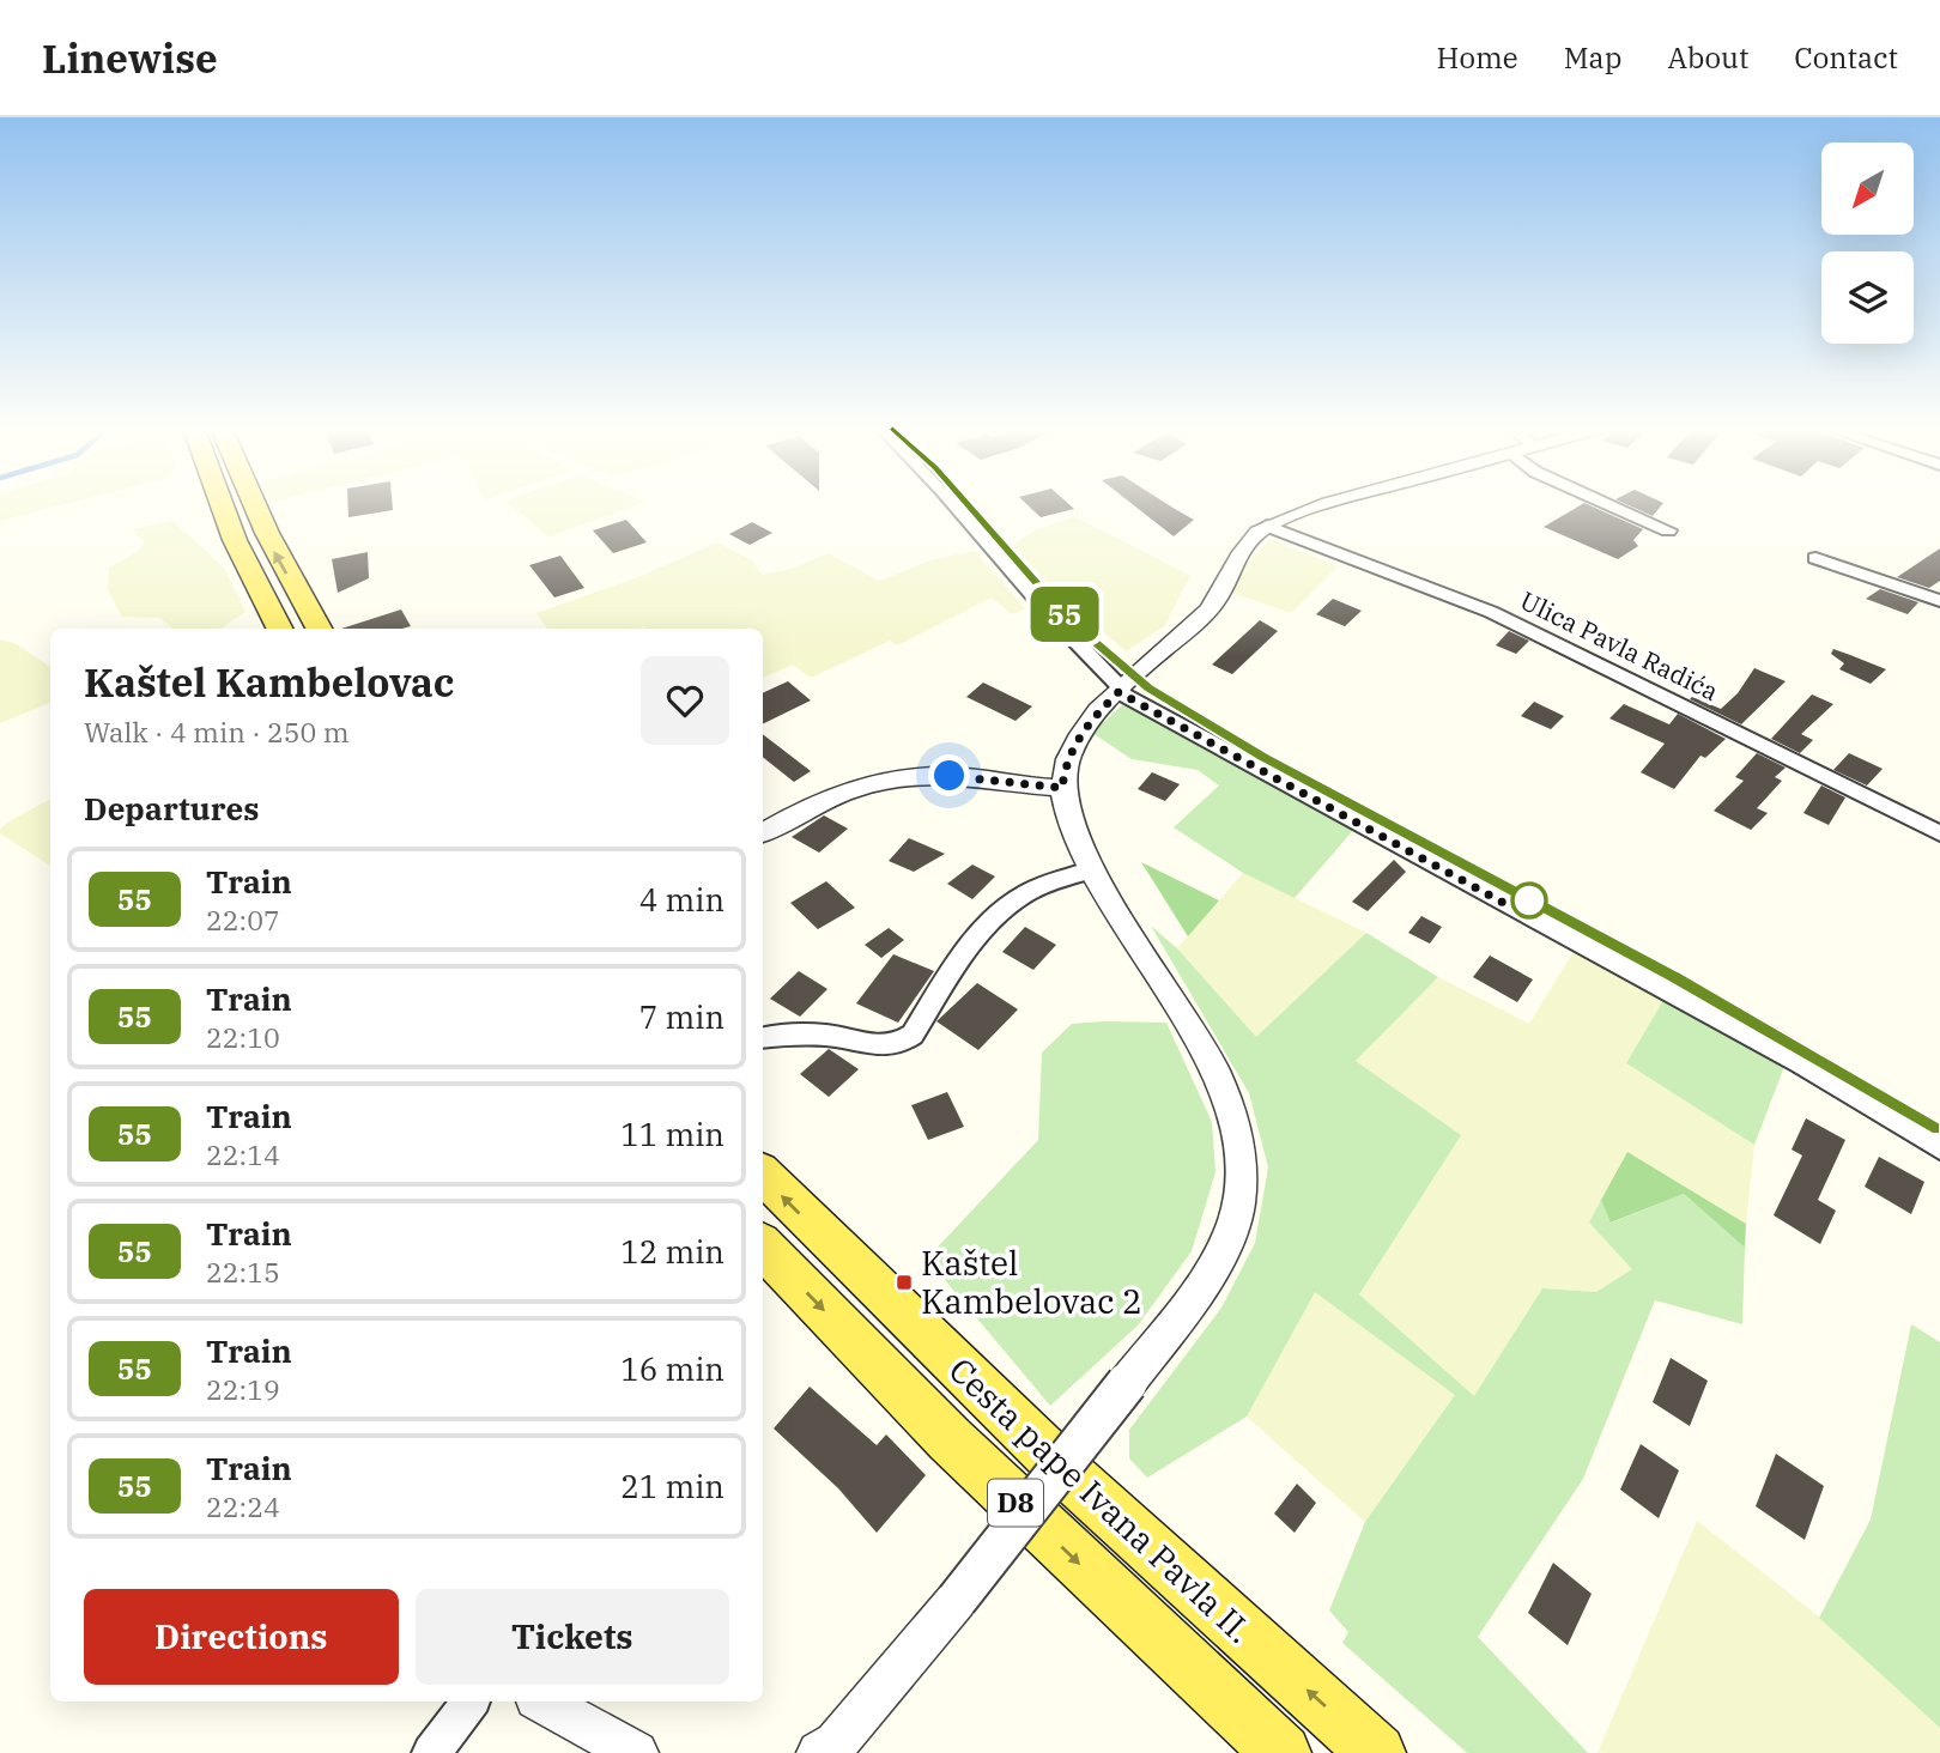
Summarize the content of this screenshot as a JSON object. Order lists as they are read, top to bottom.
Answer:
{
  "streets": {
    "main road": ["Cesta pape Ivana Pavla II.", "D8"],
    "street": ["Ulica Pavla Radića"]
  },
  "places": {
    "transit": ["Kaštel Kambelovac 2"]
  },
  "north": "bottom left",
  "page": {
    "header": "Linewise",
    "nav": [
      "Home",
      "Map",
      "About",
      "Contact"
    ],
    "on_map": "55",
    "heading": [
      ["Kaštel Kambelovac", "Walk · 4 min · 250 m"],
      "Departures"
    ],
    "list": [
      {
        "mark": "55",
        "name": "Train",
        "note": "22:07",
        "value": "4 min"
      },
      {
        "mark": "55",
        "name": "Train",
        "note": "22:10",
        "value": "7 min"
      },
      {
        "mark": "55",
        "name": "Train",
        "note": "22:14",
        "value": "11 min"
      },
      {
        "mark": "55",
        "name": "Train",
        "note": "22:15",
        "value": "12 min"
      },
      {
        "mark": "55",
        "name": "Train",
        "note": "22:19",
        "value": "16 min"
      },
      {
        "mark": "55",
        "name": "Train",
        "note": "22:24",
        "value": "21 min"
      }
    ],
    "buttons": ["Directions", "Tickets"]
  }
}
